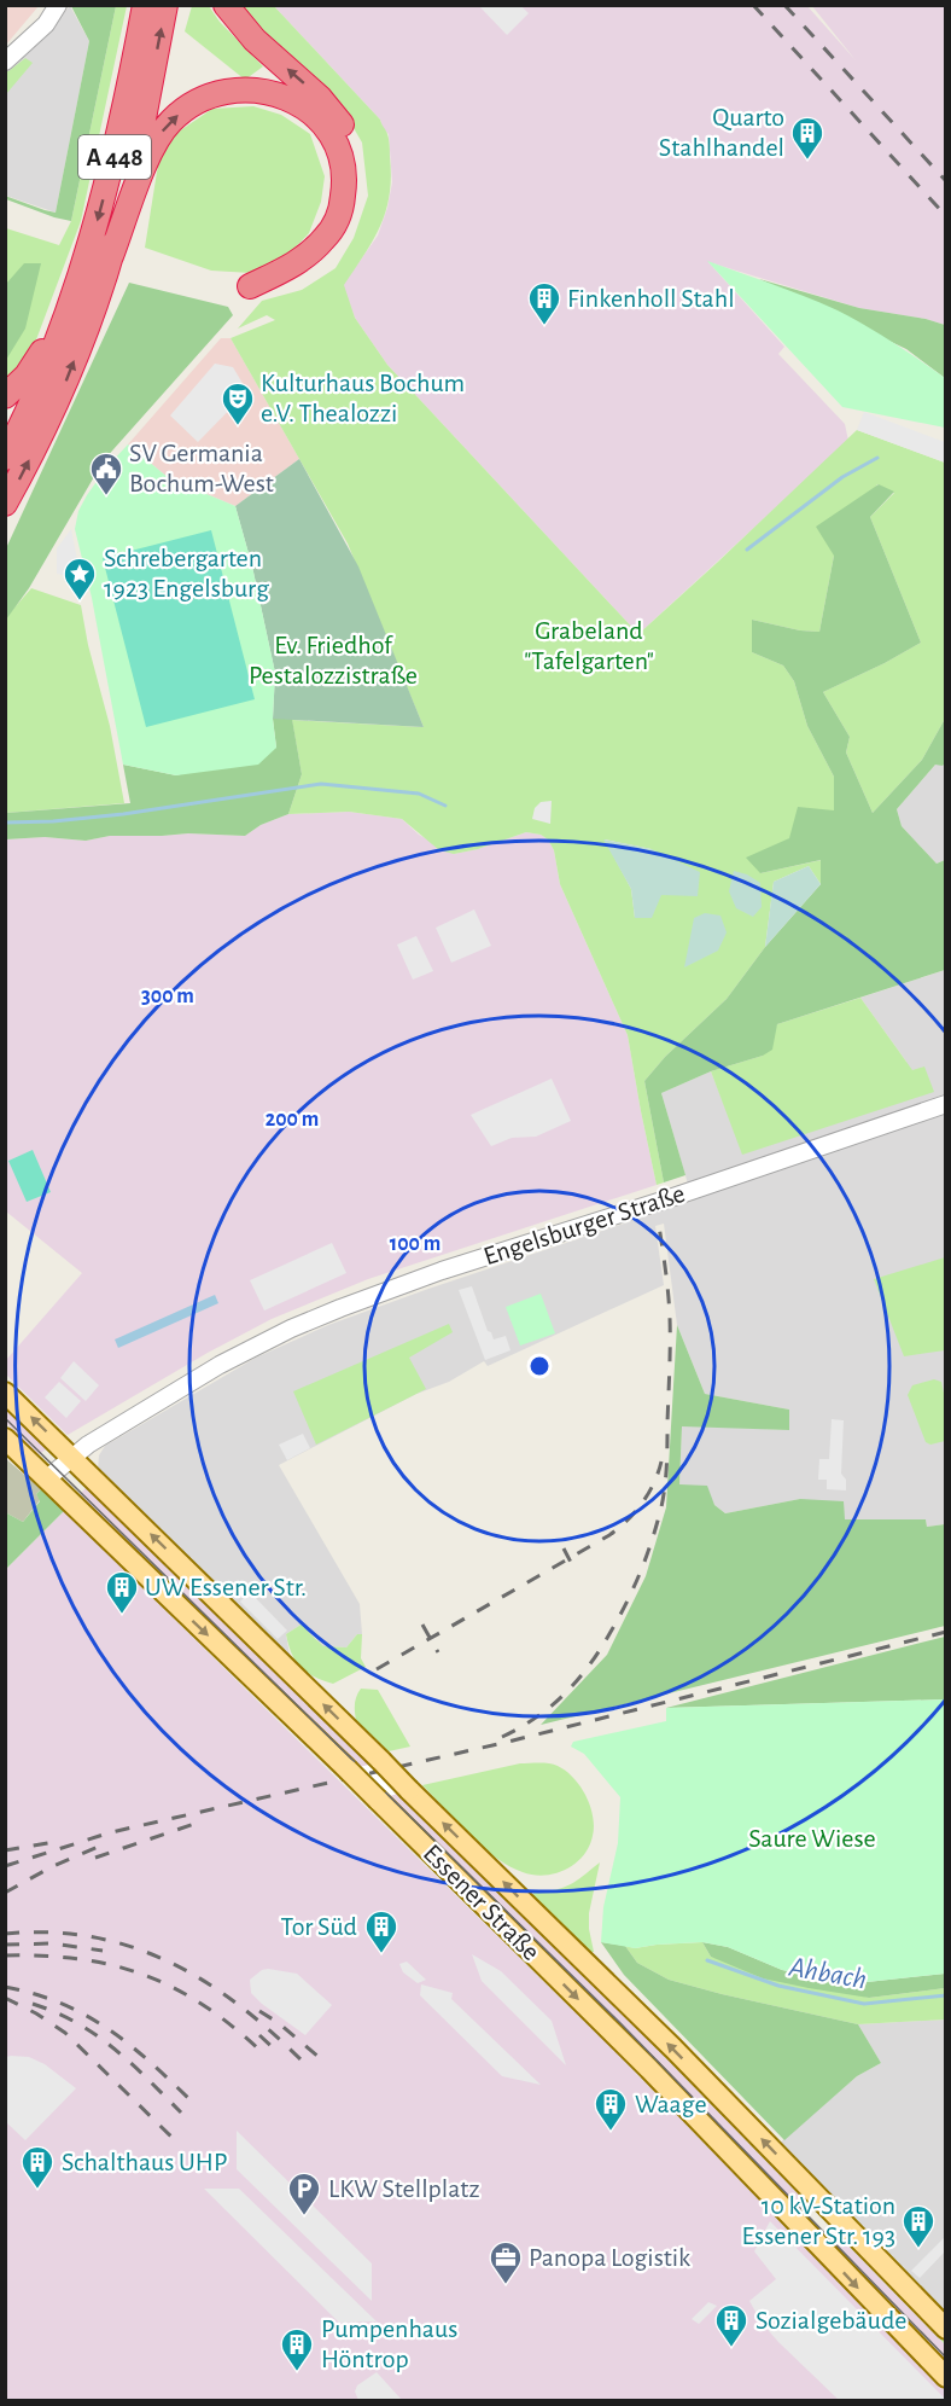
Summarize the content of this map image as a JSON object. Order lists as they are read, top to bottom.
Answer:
{
  "streets": {
    "highway": ["A 448"],
    "main road": ["Essener Straße"],
    "street": ["Engelsburger Straße"]
  },
  "crossings": [
    ["Engelsburger Straße", "Essener Straße"]
  ],
  "water": ["Ahbach"],
  "parks": ["Grabeland \"Tafelgarten\"", "Ev. Friedhof Pestalozzistraße", "Saure Wiese"],
  "places": {
    "building": [
      "Quarto Stahlhandel",
      "Finkenholl Stahl",
      "UW Essener Str.",
      "Tor Süd",
      "Waage",
      "Schalthaus UHP",
      "10 kV-Station Essener Str. 193",
      "Sozialgebäude",
      "Pumpenhaus Höntrop"
    ],
    "theatre": ["Kulturhaus Bochum e.V. Thealozzi"],
    "public building": ["SV Germania Bochum-West"],
    "place": ["Schrebergarten 1923 Engelsburg"],
    "parking": ["LKW Stellplatz"],
    "office": ["Panopa Logistik"]
  },
  "rings": ["300 m", "200 m", "100 m"]
}
